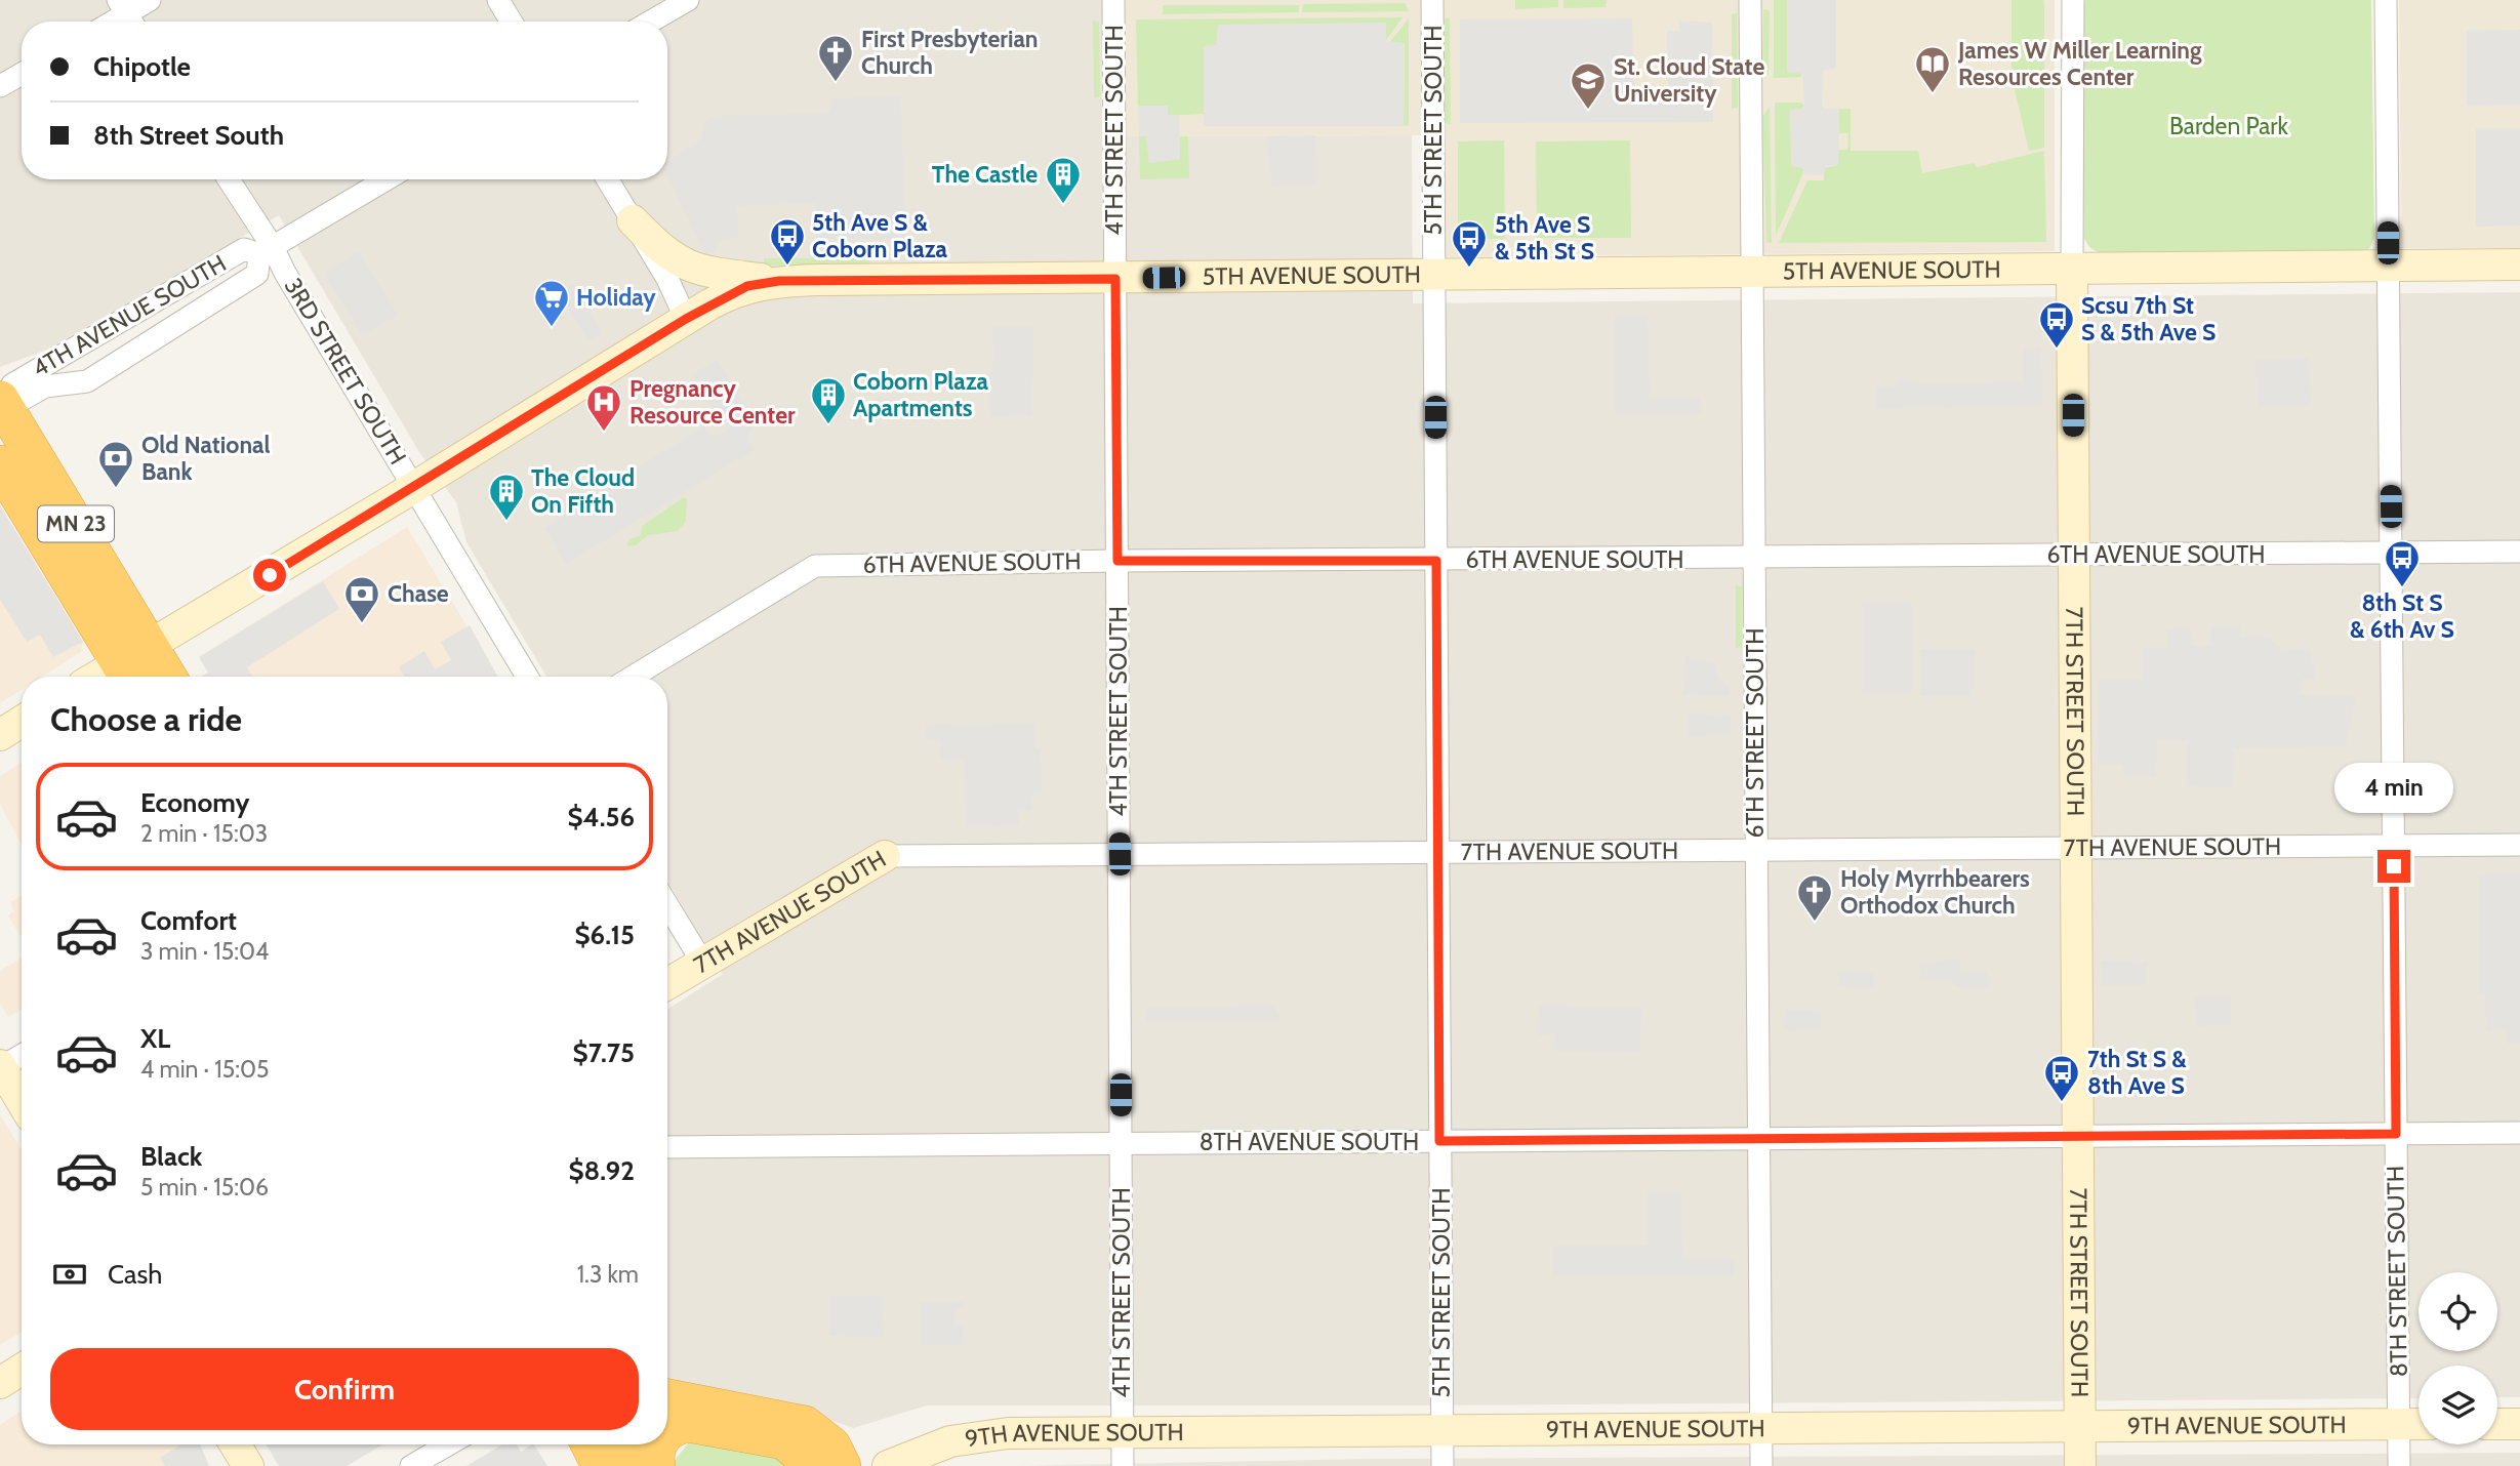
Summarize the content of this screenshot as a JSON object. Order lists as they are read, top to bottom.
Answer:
{
  "streets": {
    "highway": ["MN 23"],
    "street": [
      "4TH STREET SOUTH",
      "5TH STREET SOUTH",
      "5TH AVENUE SOUTH",
      "4TH AVENUE SOUTH",
      "3RD STREET SOUTH",
      "6TH AVENUE SOUTH",
      "7TH STREET SOUTH",
      "6TH STREET SOUTH",
      "7TH AVENUE SOUTH",
      "8TH AVENUE SOUTH",
      "8TH STREET SOUTH",
      "9TH AVENUE SOUTH"
    ]
  },
  "crossings": [
    ["4TH STREET SOUTH", "5TH AVENUE SOUTH"],
    ["4TH STREET SOUTH", "6TH AVENUE SOUTH"],
    ["4TH STREET SOUTH", "7TH AVENUE SOUTH"],
    ["4TH STREET SOUTH", "8TH AVENUE SOUTH"],
    ["4TH STREET SOUTH", "9TH AVENUE SOUTH"],
    ["5TH STREET SOUTH", "5TH AVENUE SOUTH"],
    ["5TH STREET SOUTH", "6TH AVENUE SOUTH"],
    ["5TH STREET SOUTH", "7TH AVENUE SOUTH"],
    ["5TH STREET SOUTH", "8TH AVENUE SOUTH"],
    ["5TH STREET SOUTH", "9TH AVENUE SOUTH"],
    ["5TH AVENUE SOUTH", "3RD STREET SOUTH"],
    ["5TH AVENUE SOUTH", "MN 23"],
    ["5TH AVENUE SOUTH", "7TH STREET SOUTH"],
    ["5TH AVENUE SOUTH", "6TH STREET SOUTH"],
    ["5TH AVENUE SOUTH", "8TH STREET SOUTH"],
    ["4TH AVENUE SOUTH", "3RD STREET SOUTH"],
    ["4TH AVENUE SOUTH", "MN 23"],
    ["6TH AVENUE SOUTH", "7TH STREET SOUTH"],
    ["6TH AVENUE SOUTH", "6TH STREET SOUTH"],
    ["6TH AVENUE SOUTH", "8TH STREET SOUTH"],
    ["7TH STREET SOUTH", "7TH AVENUE SOUTH"],
    ["7TH STREET SOUTH", "8TH AVENUE SOUTH"],
    ["7TH STREET SOUTH", "9TH AVENUE SOUTH"],
    ["6TH STREET SOUTH", "7TH AVENUE SOUTH"],
    ["6TH STREET SOUTH", "8TH AVENUE SOUTH"],
    ["6TH STREET SOUTH", "9TH AVENUE SOUTH"],
    ["7TH AVENUE SOUTH", "8TH STREET SOUTH"],
    ["8TH AVENUE SOUTH", "8TH STREET SOUTH"],
    ["8TH STREET SOUTH", "9TH AVENUE SOUTH"]
  ],
  "parks": ["Barden Park"],
  "places": {
    "church": ["First Presbyterian Church", "Holy Myrrhbearers Orthodox Church"],
    "library": ["James W Miller Learning Resources Center"],
    "school or university": ["St. Cloud State University"],
    "building": ["The Castle", "Coborn Plaza Apartments", "The Cloud On Fifth"],
    "bus stop": [
      "5th Ave S & Coborn Plaza",
      "5th Ave S & 5th St S",
      "Scsu 7th St S & 5th Ave S",
      "8th St S & 6th Av S",
      "7th St S & 8th Ave S"
    ],
    "supermarket": ["Holiday"],
    "hospital": ["Pregnancy Resource Center"],
    "bank": ["Old National Bank", "Chase"]
  },
  "page": {
    "banner": ["Chipotle", "8th Street South"],
    "heading": "Choose a ride",
    "bubble": "4 min",
    "list": [
      {
        "name": "Economy",
        "note": "2 min · 15:03",
        "value": "$4.56"
      },
      {
        "name": "Comfort",
        "note": "3 min · 15:04",
        "value": "$6.15"
      },
      {
        "name": "XL",
        "note": "4 min · 15:05",
        "value": "$7.75"
      },
      {
        "name": "Black",
        "note": "5 min · 15:06",
        "value": "$8.92"
      }
    ],
    "pay": ["Cash", "1.3 km"],
    "buttons": "Confirm"
  }
}
